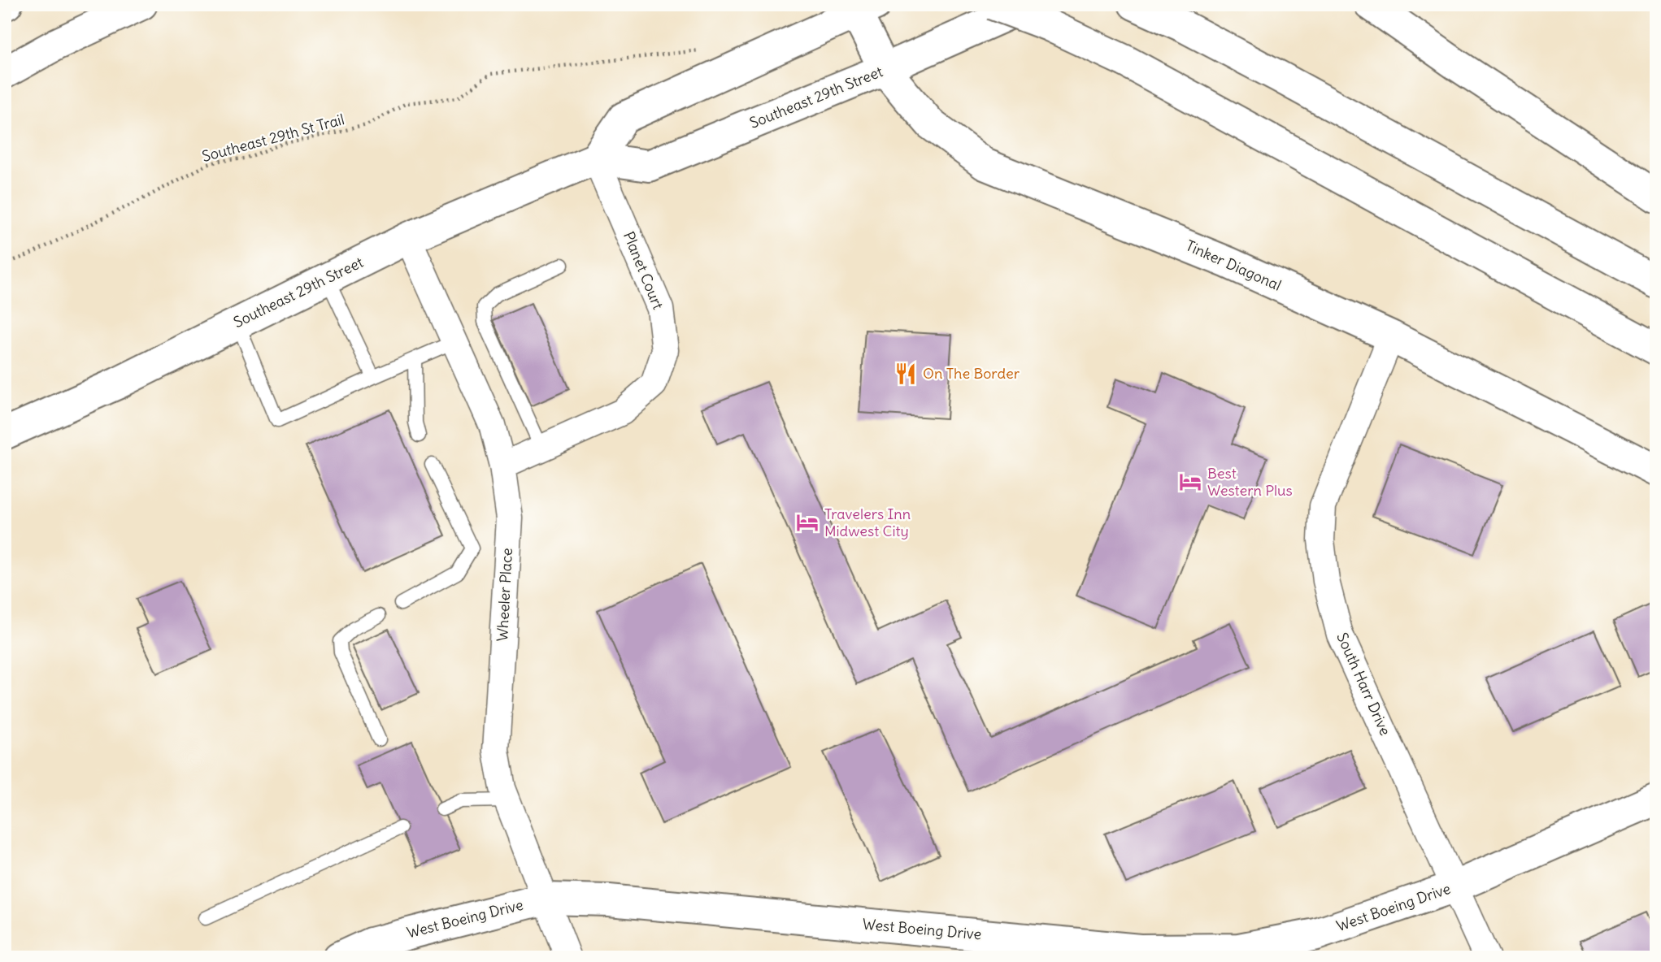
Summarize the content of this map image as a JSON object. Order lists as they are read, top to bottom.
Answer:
{
  "streets": {
    "main road": ["Southeast 29th Street", "Tinker Diagonal", "West Boeing Drive"],
    "street": ["Planet Court", "Wheeler Place", "South Harr Drive"],
    "path": ["Southeast 29th St Trail"]
  },
  "crossings": [
    ["Southeast 29th Street", "Tinker Diagonal"],
    ["Southeast 29th Street", "Planet Court"],
    ["Southeast 29th Street", "Wheeler Place"],
    ["Tinker Diagonal", "South Harr Drive"],
    ["Planet Court", "Wheeler Place"],
    ["Wheeler Place", "West Boeing Drive"],
    ["South Harr Drive", "West Boeing Drive"]
  ],
  "places": {
    "restaurant": ["On The Border"],
    "hotel": ["Best Western Plus", "Travelers Inn Midwest City"]
  }
}
